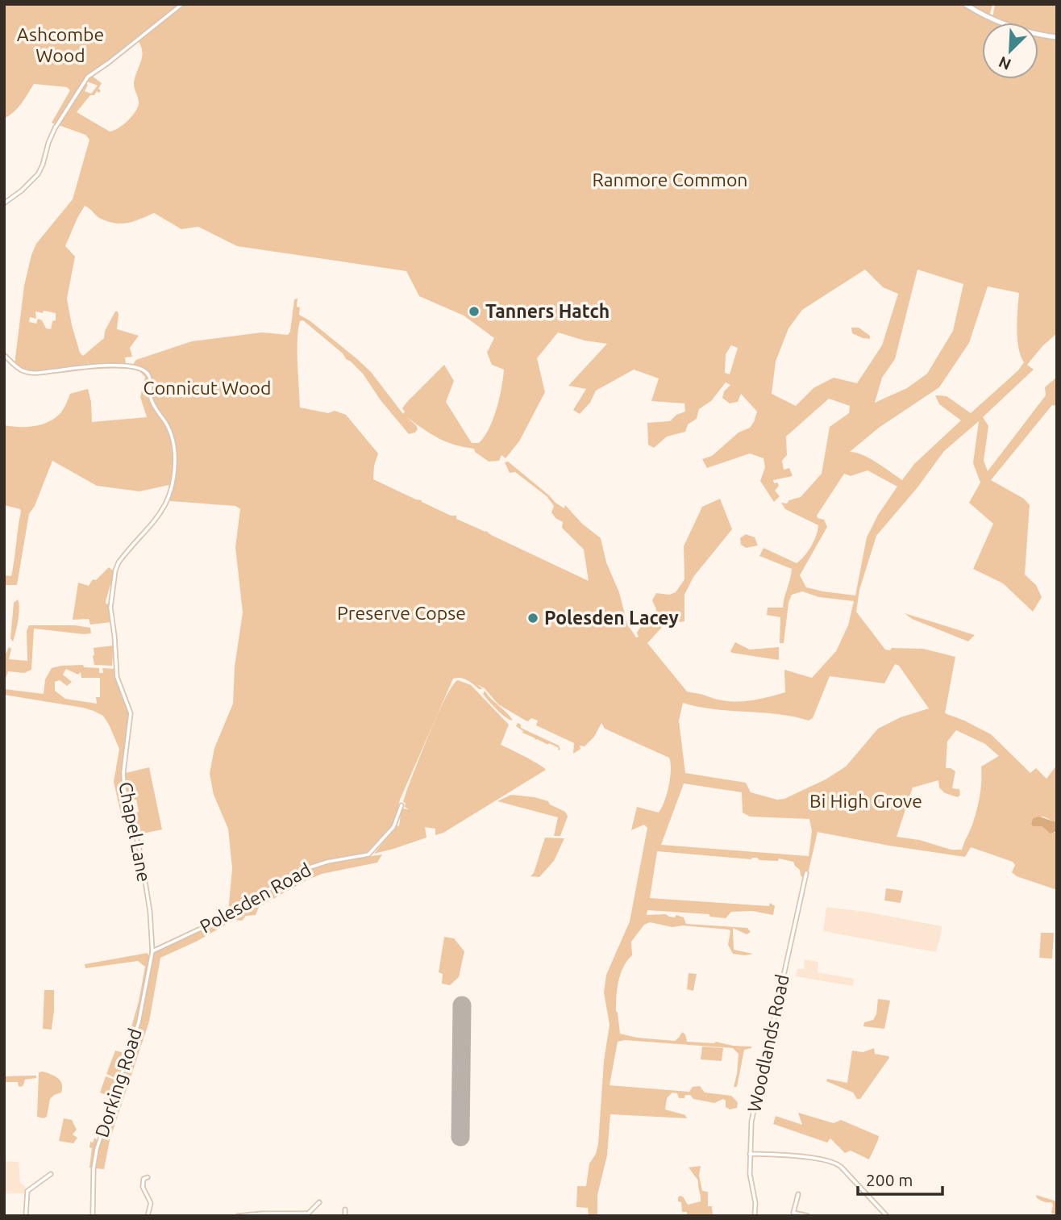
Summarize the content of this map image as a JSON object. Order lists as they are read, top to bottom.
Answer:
{
  "streets": {
    "street": [
      "Chapel Lane",
      "Polesden Road",
      "Woodlands Road",
      "Dorking Road"
    ]
  },
  "crossings": [
    ["Chapel Lane", "Polesden Road"],
    ["Chapel Lane", "Dorking Road"],
    ["Polesden Road", "Dorking Road"]
  ],
  "parks": [
    "Ashcombe Wood",
    "Ranmore Common",
    "Connicut Wood",
    "Preserve Copse",
    "Bi High Grove"
  ],
  "places": ["Tanners Hatch", "Polesden Lacey"],
  "scale_bar": "200 m",
  "north": "bottom left"
}
